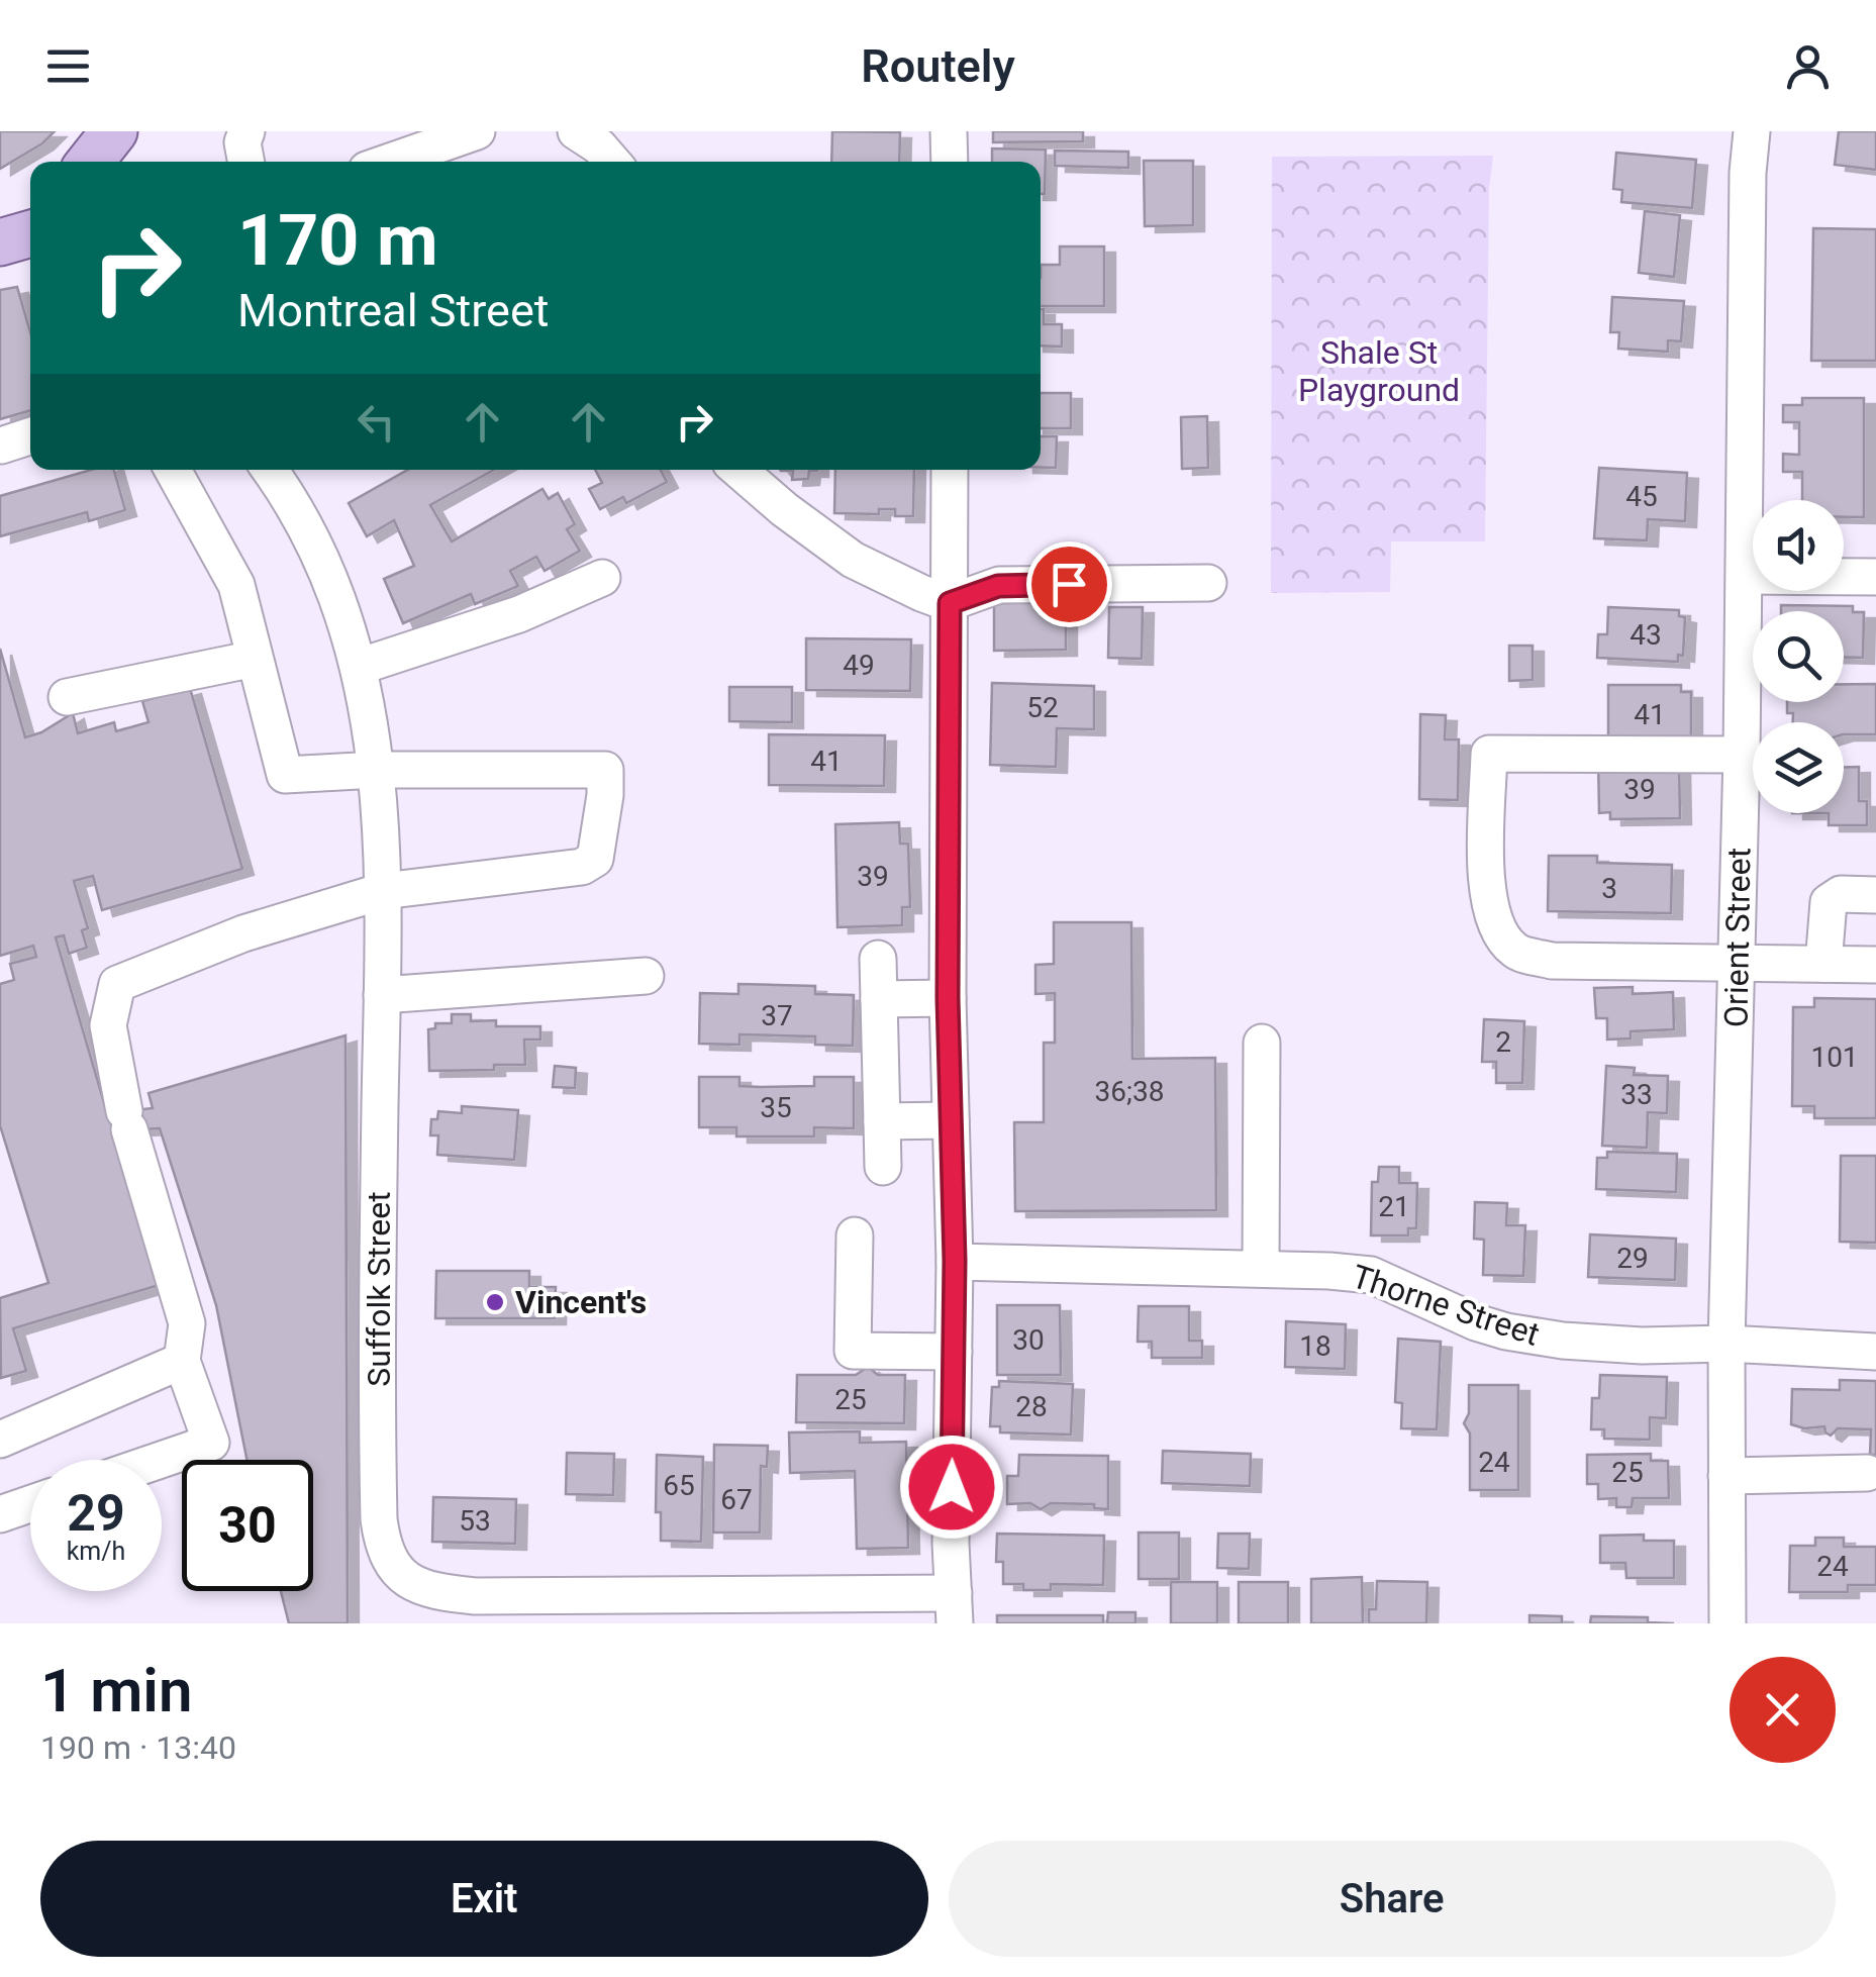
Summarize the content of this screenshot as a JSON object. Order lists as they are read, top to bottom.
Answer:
{
  "streets": {
    "street": ["Orient Street", "Suffolk Street", "Thorne Street"]
  },
  "crossings": [
    ["Orient Street", "Thorne Street"]
  ],
  "parks": ["Shale St Playground"],
  "places": ["Vincent's"],
  "house_numbers": [
    "45",
    "43",
    "49",
    "52",
    "41",
    "41",
    "39",
    "39",
    "3",
    "37",
    "2",
    "101",
    "36;38",
    "33",
    "35",
    "21",
    "29",
    "30",
    "18",
    "25",
    "28",
    "24",
    "25",
    "65",
    "67",
    "53",
    "24"
  ],
  "page": {
    "header": "Routely",
    "turn": ["170 m", "Montreal Street"],
    "speed": "29 km/h",
    "limit": "30",
    "heading": ["1 min", "190 m · 13:40"],
    "buttons": ["Exit", "Share"]
  }
}
